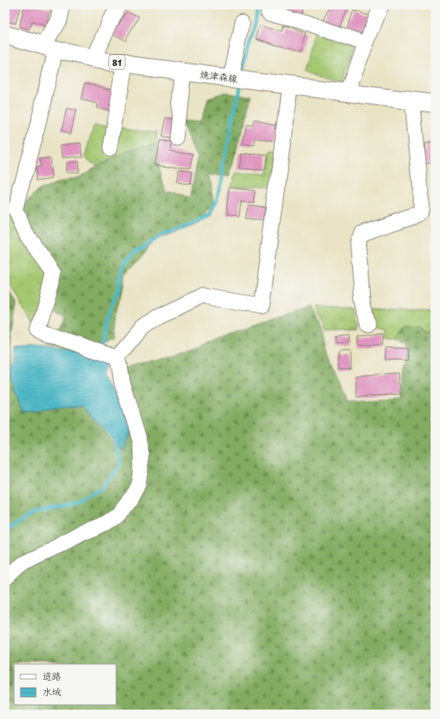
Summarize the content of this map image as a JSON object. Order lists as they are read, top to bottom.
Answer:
{
  "streets": {
    "main road": ["81", "焼津森線"]
  },
  "legend": ["道路", "水域"]
}
